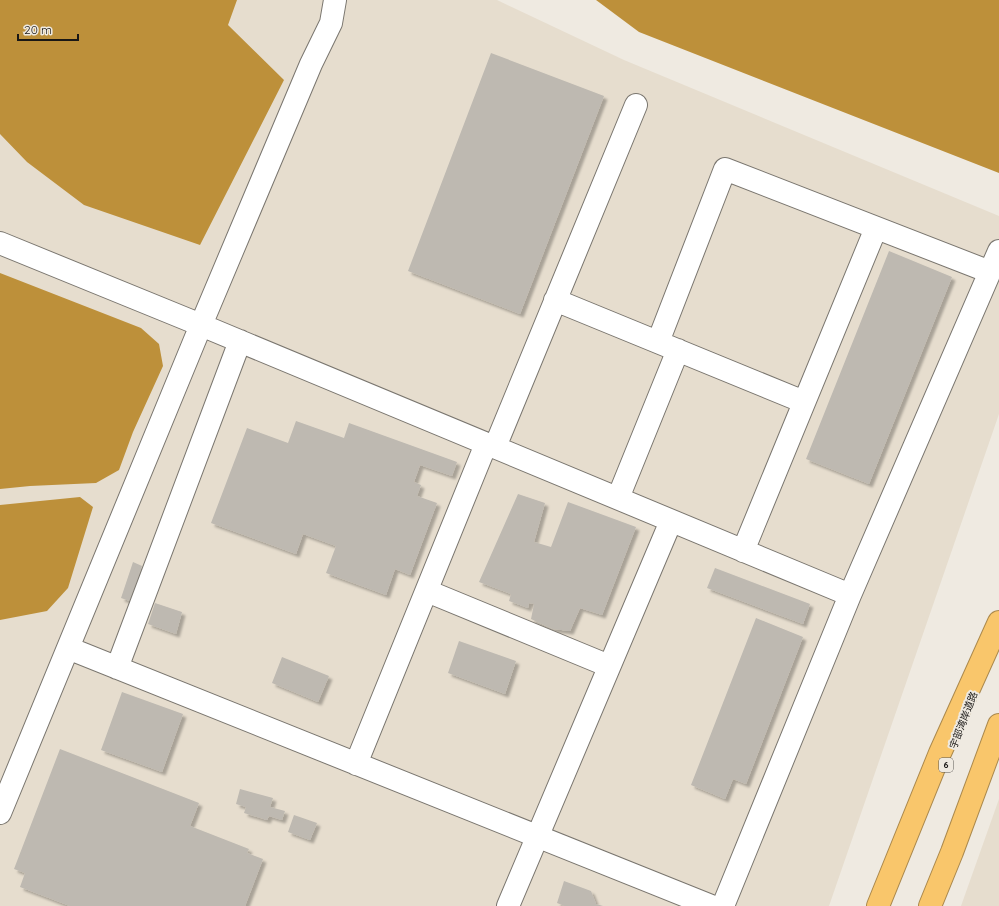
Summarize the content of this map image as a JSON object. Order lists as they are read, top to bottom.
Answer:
{
  "streets": {
    "highway": ["宇部湾岸道路", "6"]
  },
  "scale_bar": "20 m"
}
